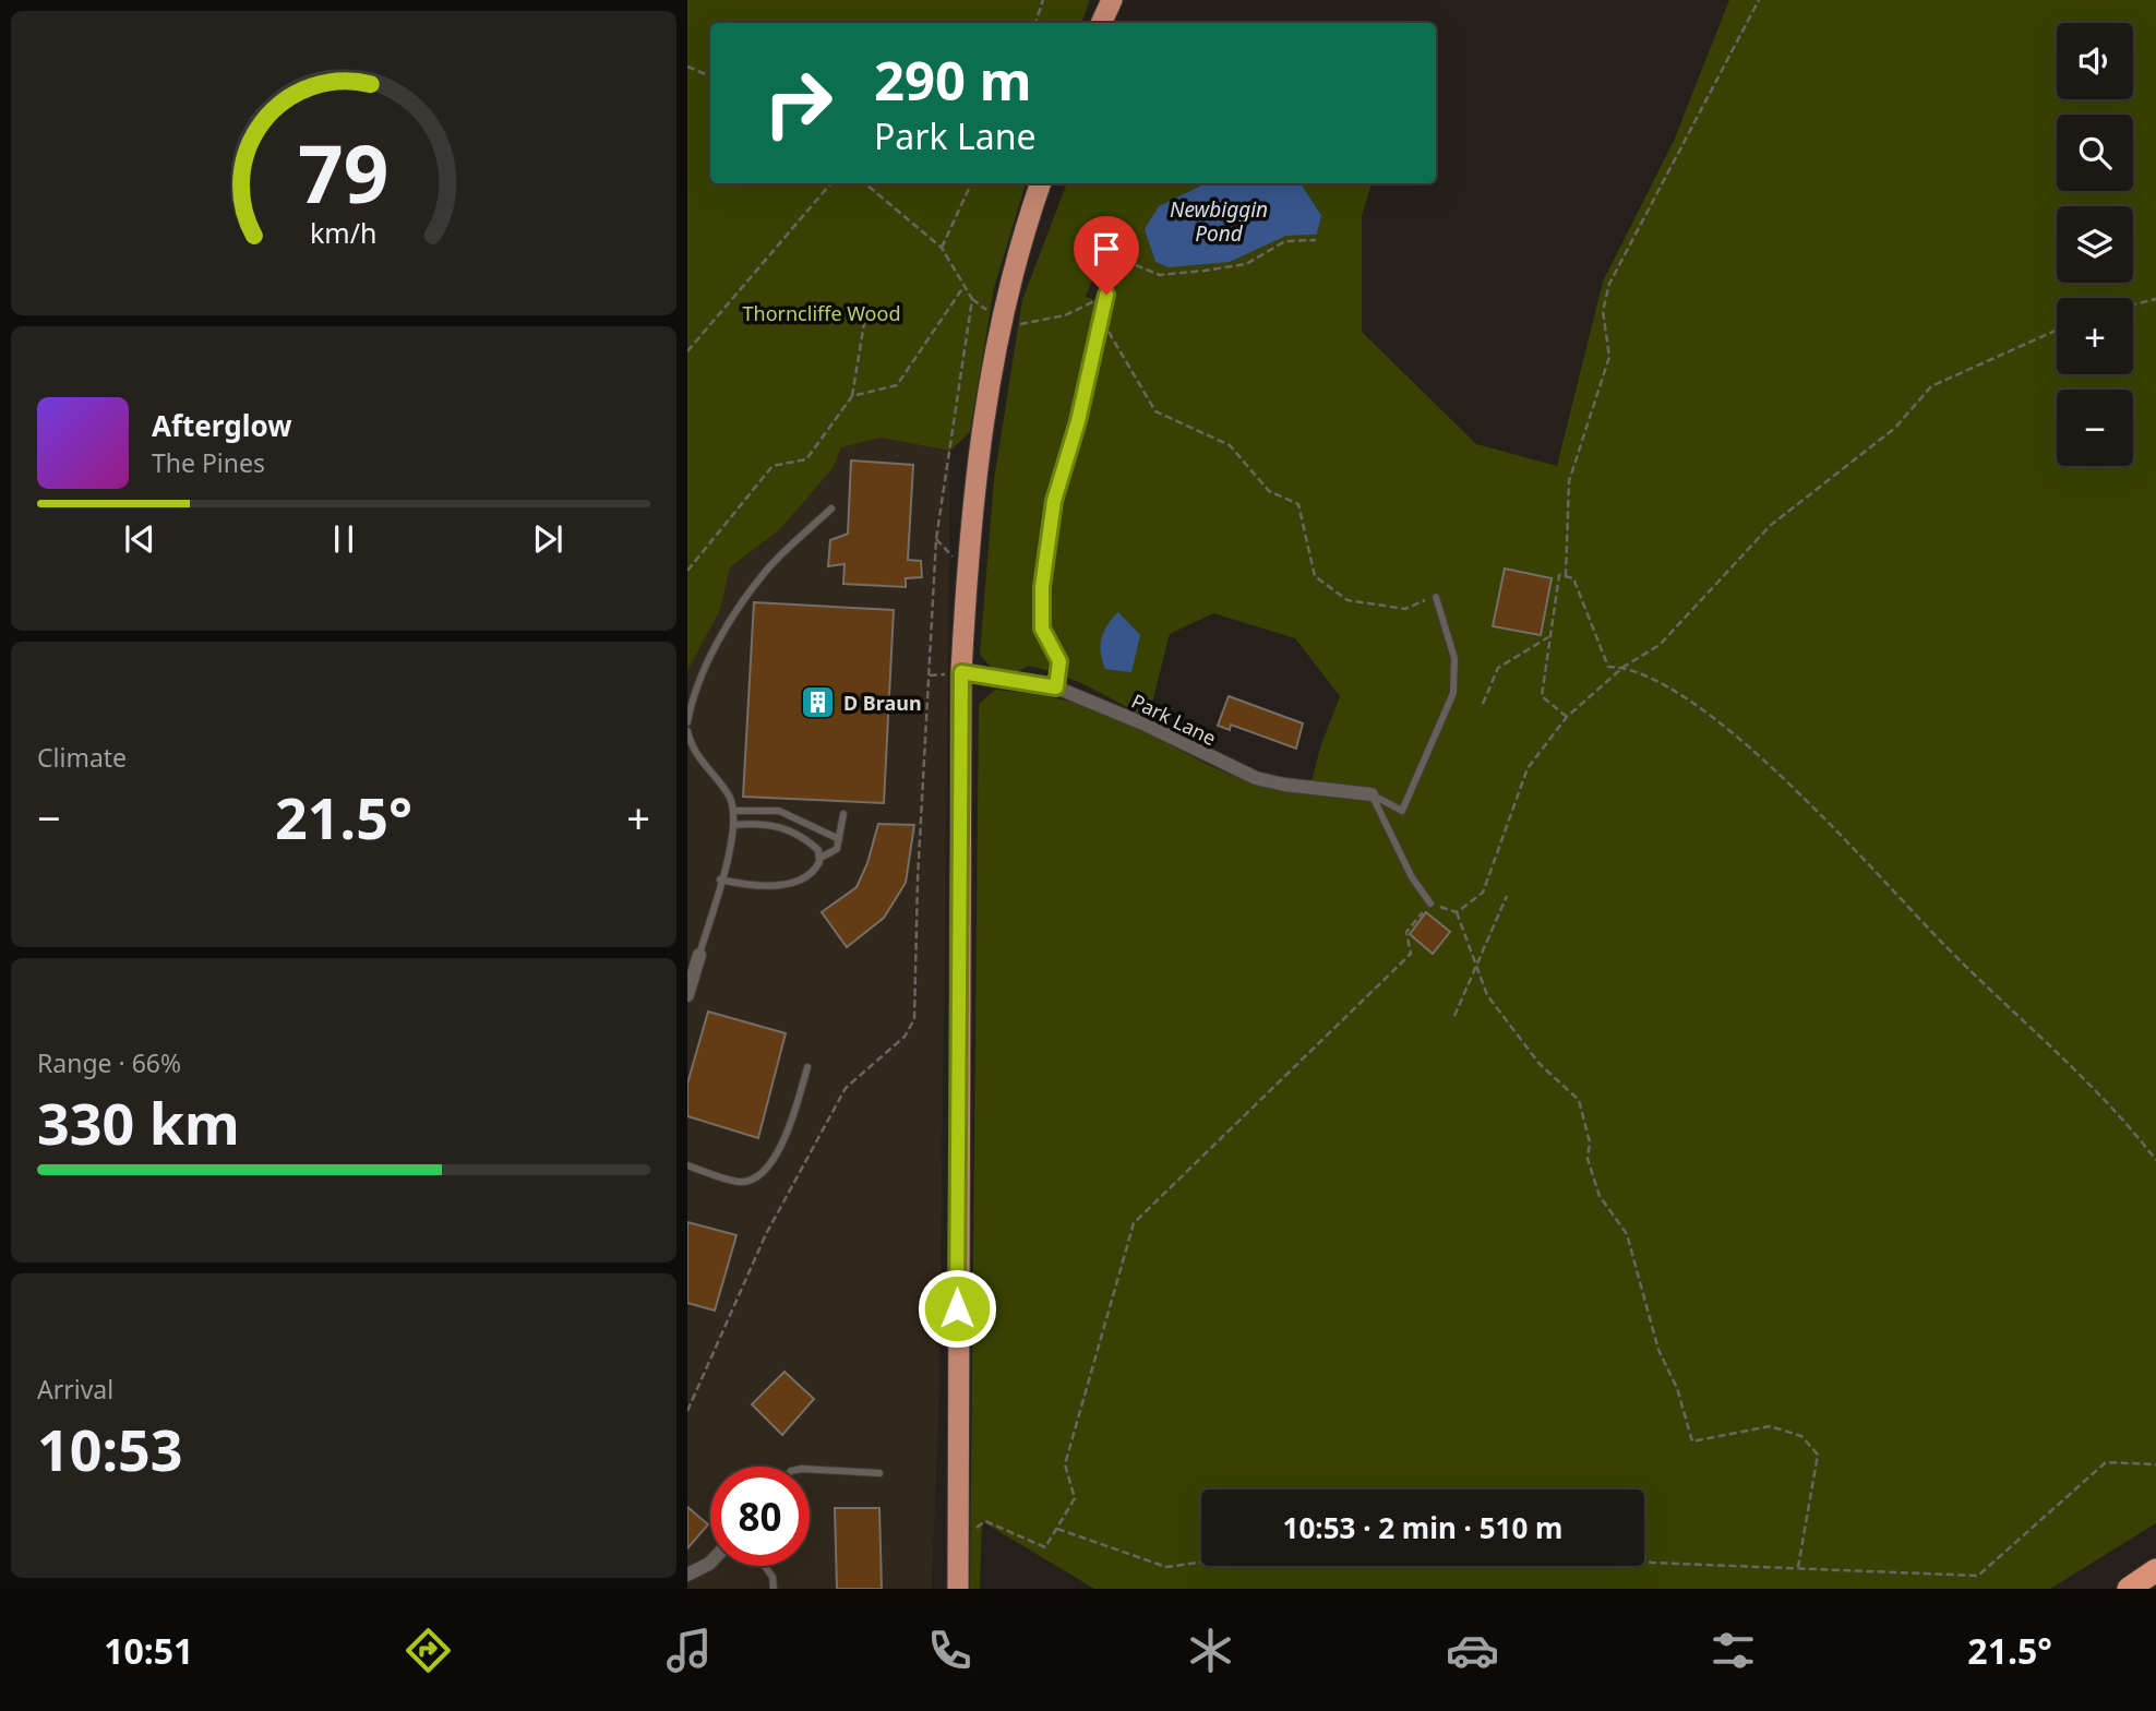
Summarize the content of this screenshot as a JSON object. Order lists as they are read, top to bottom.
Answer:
{
  "streets": {
    "street": ["Park Lane"]
  },
  "water": ["Newbiggin Pond"],
  "parks": ["Thorncliffe Wood"],
  "places": {
    "building": ["D Braun"]
  },
  "page": {
    "map_buttons": ["+", "−"],
    "turn": ["290 m", "Park Lane"],
    "song": ["Afterglow", "The Pines"],
    "tile": [
      "Climate",
      ["Range · 66%", "330 km"],
      ["Arrival", "10:53"]
    ],
    "heat": ["−", "21.5°", "+"],
    "limit": "80",
    "trip": "10:53 · 2 min · 510 m",
    "tabs": ["10:51", "21.5°"],
    "gauge": ["79", "km/h"]
  }
}
